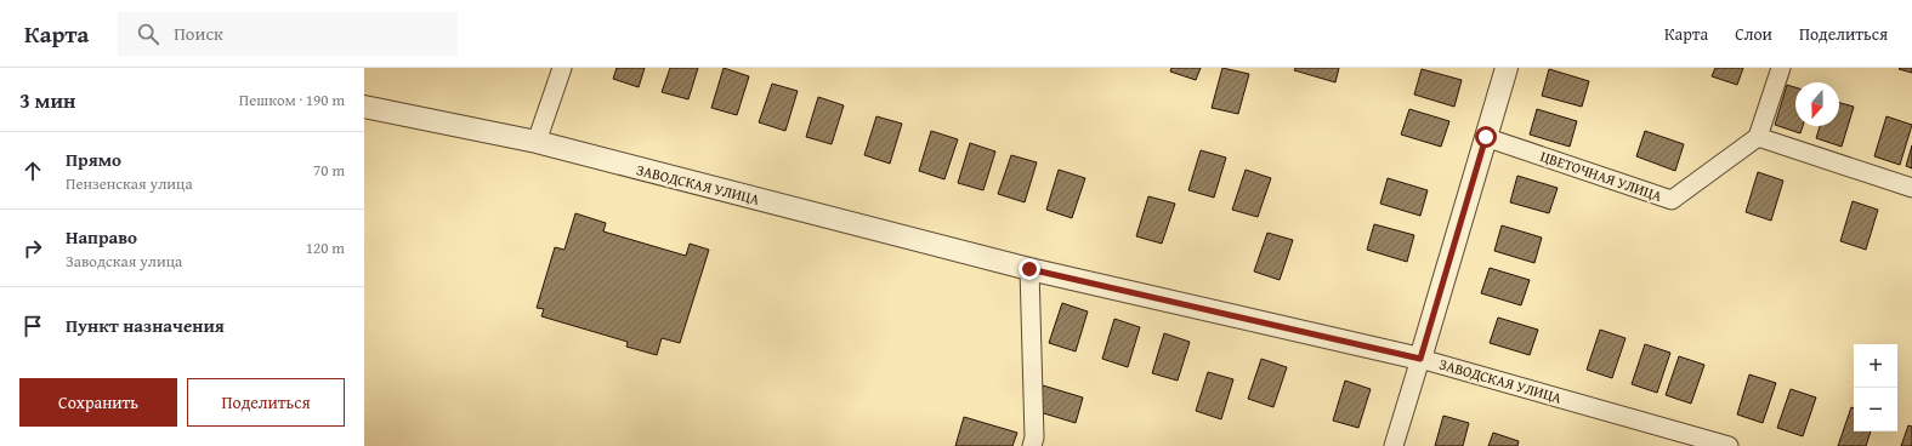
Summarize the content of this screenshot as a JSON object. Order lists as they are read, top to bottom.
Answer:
{
  "streets": {
    "street": ["ЦВЕТОЧНАЯ УЛИЦА", "ЗАВОДСКАЯ УЛИЦА"]
  },
  "north": "bottom",
  "page": {
    "header": "Карта",
    "search": "Поиск",
    "nav": ["Карта", "Слои", "Поделиться"],
    "heading": ["3 мин", "Пешком · 190 m"],
    "list": [
      ["Прямо", "Пензенская улица", "70 m"],
      ["Направо", "Заводская улица", "120 m"],
      "Пункт назначения"
    ],
    "map_buttons": ["+", "−"],
    "buttons": ["Сохранить", "Поделиться"]
  }
}
